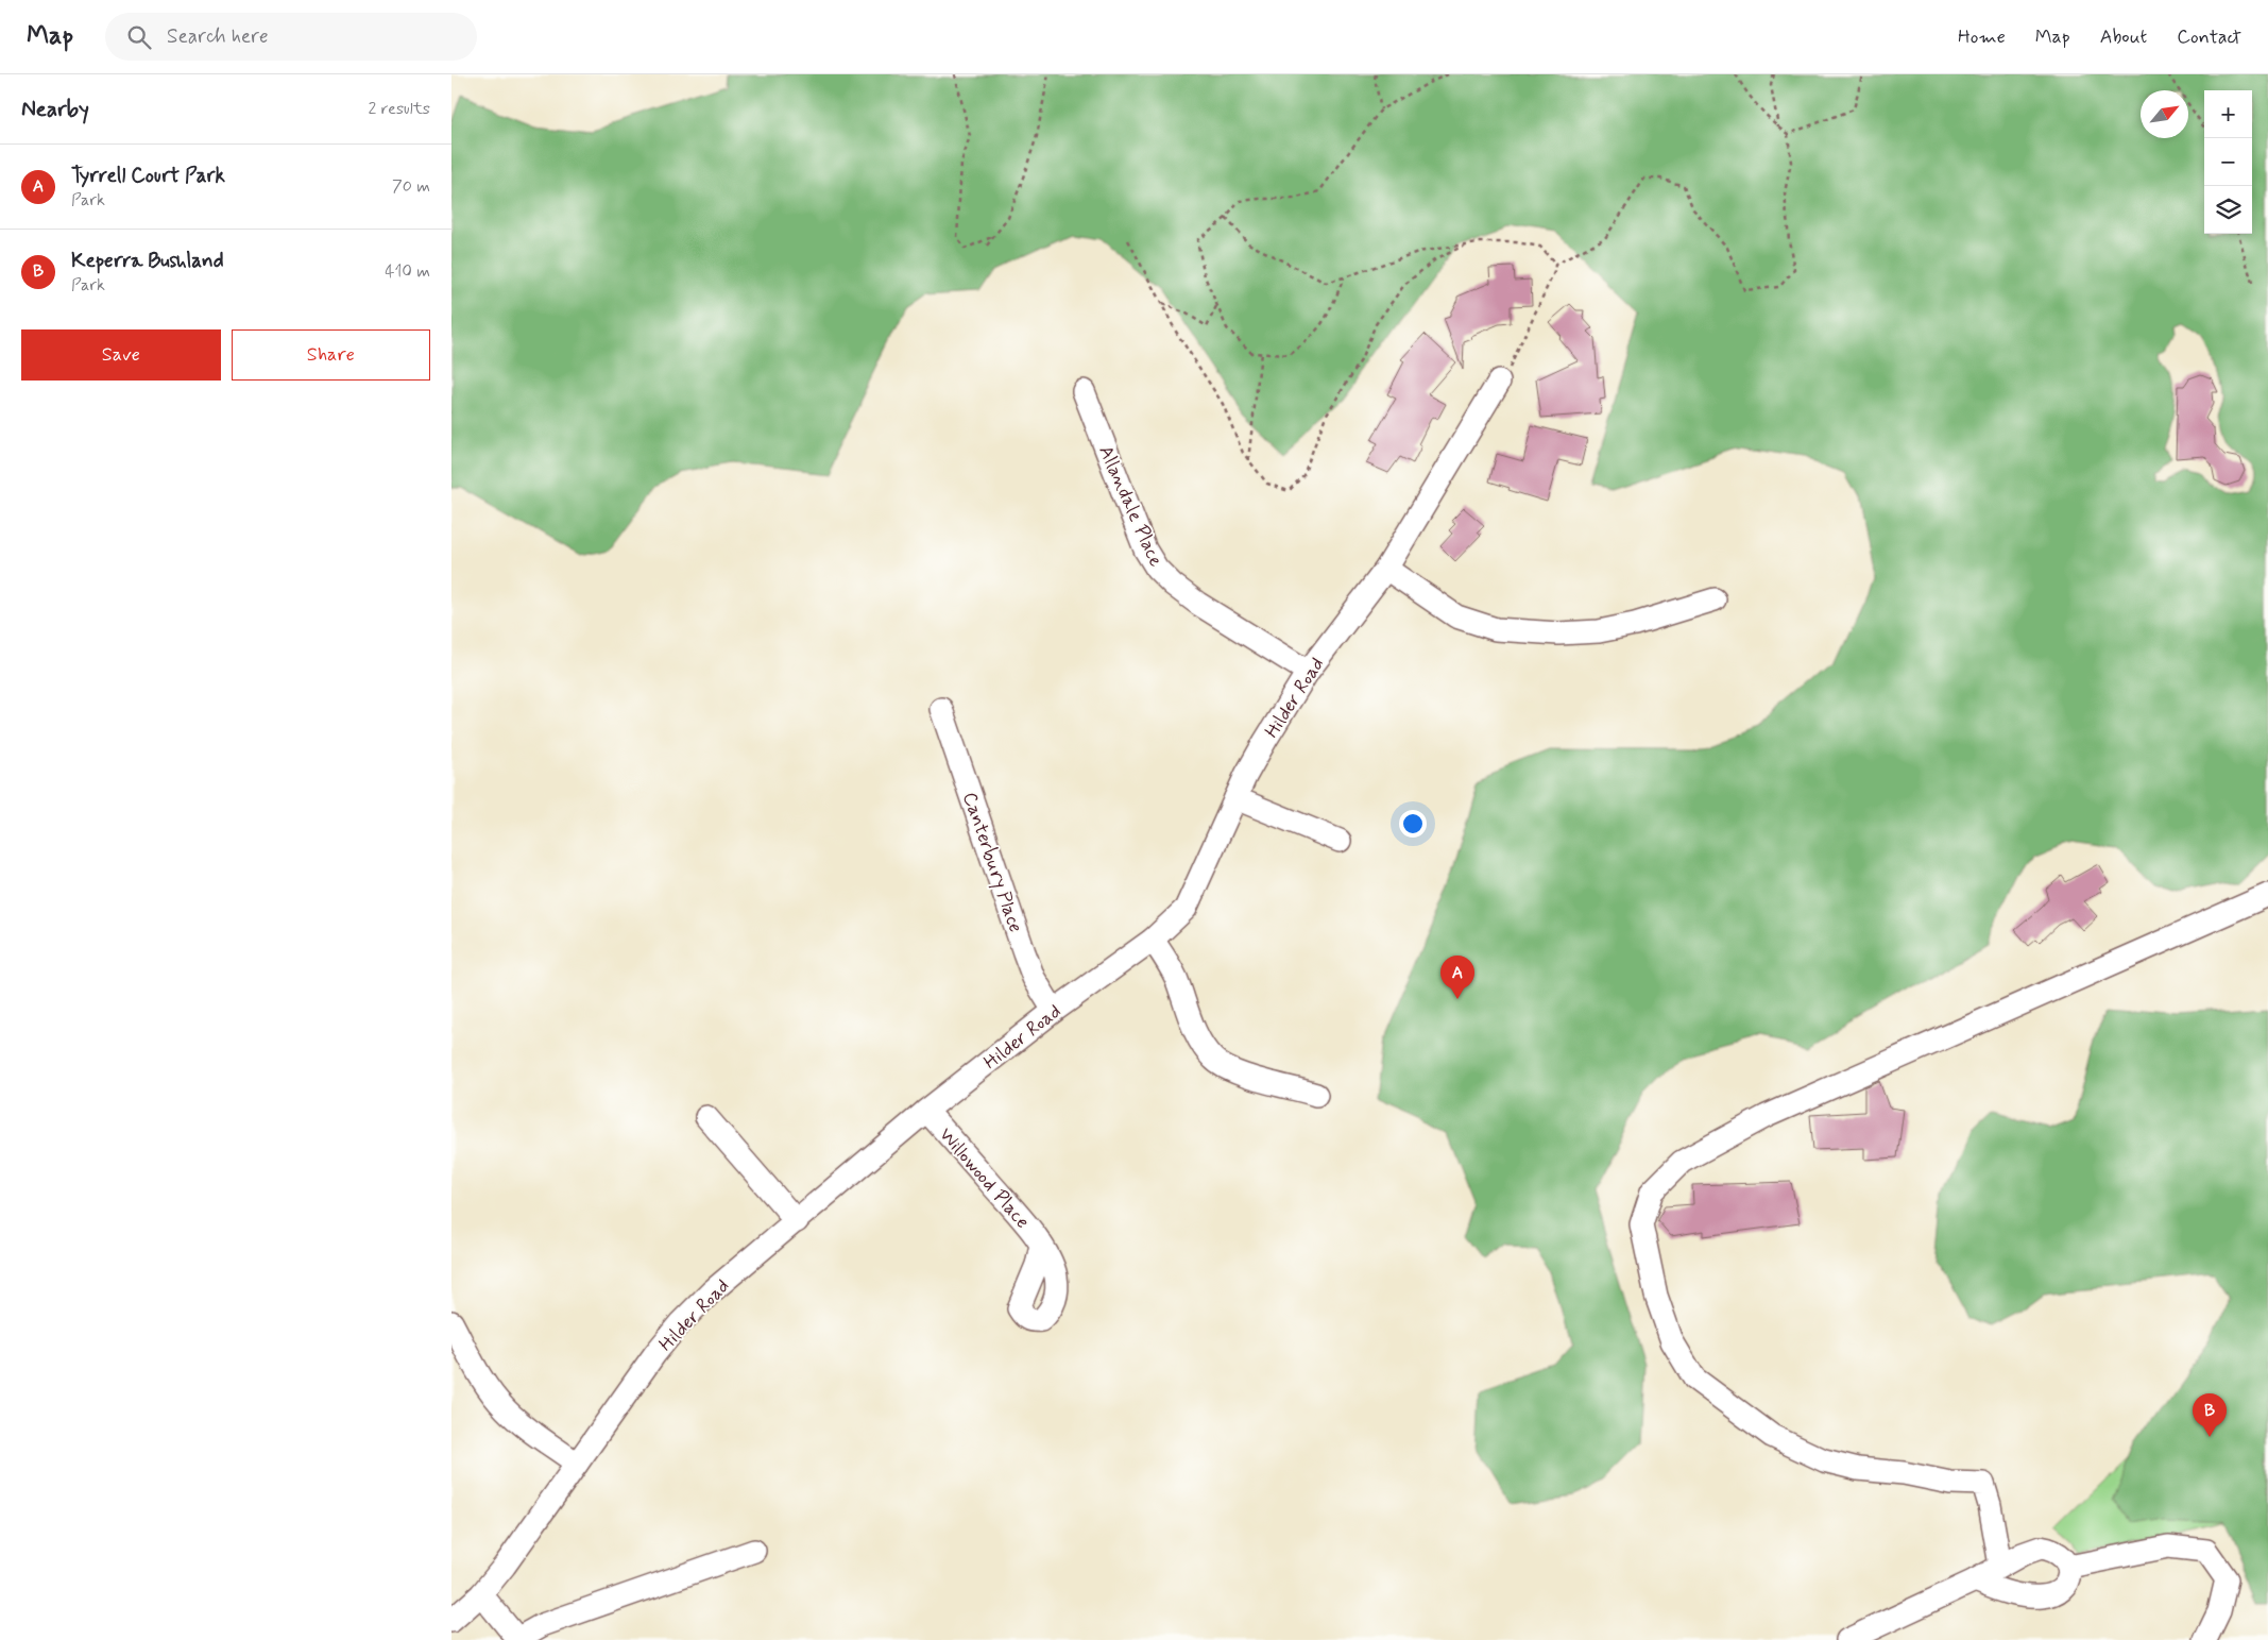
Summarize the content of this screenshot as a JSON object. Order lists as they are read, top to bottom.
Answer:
{
  "streets": {
    "street": [
      "Allandale Place",
      "Hilder Road",
      "Canterbury Place",
      "Willowood Place"
    ]
  },
  "crossings": [
    ["Allandale Place", "Hilder Road"],
    ["Hilder Road", "Canterbury Place"],
    ["Hilder Road", "Willowood Place"]
  ],
  "north": "top right",
  "page": {
    "header": "Map",
    "search": "Search here",
    "nav": [
      "Home",
      "Map",
      "About",
      "Contact"
    ],
    "heading": ["Nearby", "2 results"],
    "map_buttons": ["+", "−"],
    "list": [
      {
        "mark": "A",
        "name": "Tyrrell Court Park",
        "note": "Park",
        "value": "70 m"
      },
      {
        "mark": "B",
        "name": "Keperra Bushland",
        "note": "Park",
        "value": "410 m"
      }
    ],
    "buttons": ["Save", "Share"],
    "pins": ["A", "B"]
  }
}
